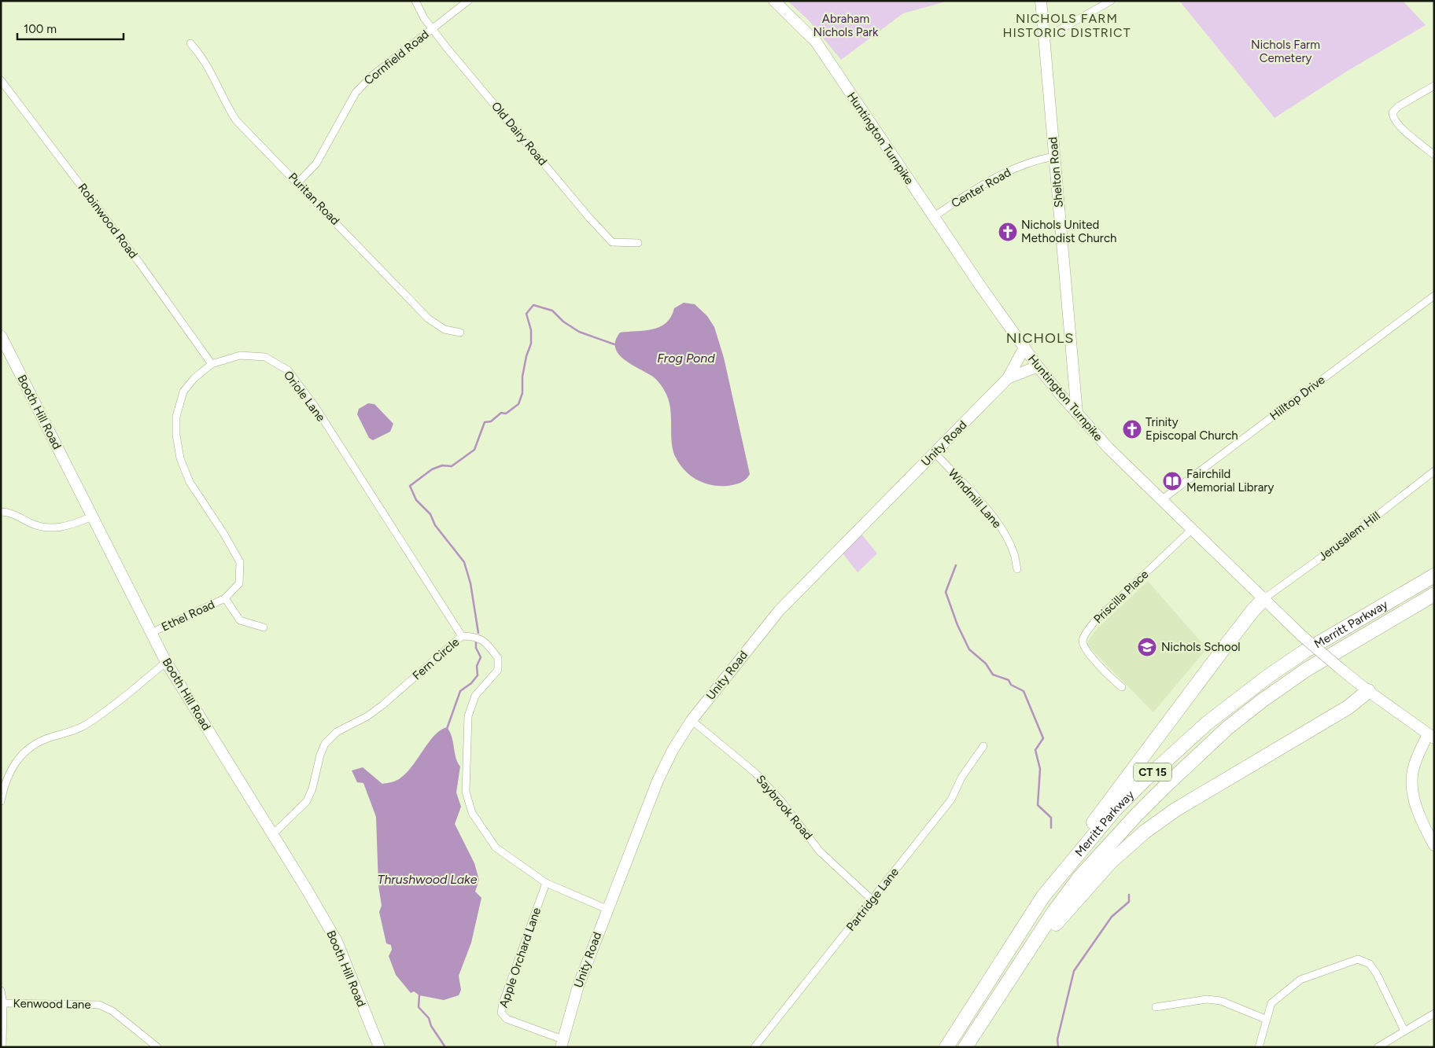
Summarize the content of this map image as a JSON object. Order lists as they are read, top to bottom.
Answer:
{
  "streets": {
    "highway": ["Merritt Parkway", "CT 15"],
    "main road": [
      "Huntington Turnpike",
      "Shelton Road",
      "Booth Hill Road",
      "Unity Road"
    ],
    "street": [
      "Cornfield Road",
      "Old Dairy Road",
      "Center Road",
      "Puritan Road",
      "Robinwood Road",
      "Oriole Lane",
      "Hilltop Drive",
      "Windmill Lane",
      "Jerusalem Hill",
      "Priscilla Place",
      "Ethel Road",
      "Fern Circle",
      "Saybrook Road",
      "Partridge Lane",
      "Apple Orchard Lane",
      "Kenwood Lane"
    ]
  },
  "crossings": [
    ["Cornfield Road", "Old Dairy Road"],
    ["Cornfield Road", "Puritan Road"],
    ["Huntington Turnpike", "Shelton Road"],
    ["Huntington Turnpike", "Center Road"],
    ["Huntington Turnpike", "Hilltop Drive"],
    ["Huntington Turnpike", "Unity Road"],
    ["Huntington Turnpike", "Jerusalem Hill"],
    ["Huntington Turnpike", "Priscilla Place"],
    ["Shelton Road", "Center Road"],
    ["Robinwood Road", "Oriole Lane"],
    ["Oriole Lane", "Ethel Road"],
    ["Oriole Lane", "Fern Circle"],
    ["Booth Hill Road", "Ethel Road"],
    ["Booth Hill Road", "Fern Circle"],
    ["Unity Road", "Windmill Lane"],
    ["Unity Road", "Fern Circle"],
    ["Unity Road", "Saybrook Road"],
    ["Unity Road", "Apple Orchard Lane"],
    ["Fern Circle", "Apple Orchard Lane"],
    ["Saybrook Road", "Partridge Lane"]
  ],
  "districts": ["NICHOLS FARM HISTORIC DISTRICT", "NICHOLS"],
  "water": ["Frog Pond", "Thrushwood Lake"],
  "parks": ["Abraham Nichols Park", "Nichols Farm Cemetery"],
  "places": {
    "church": ["Nichols United Methodist Church", "Trinity Episcopal Church"],
    "library": ["Fairchild Memorial Library"],
    "school or university": ["Nichols School"]
  },
  "scale_bar": "100 m"
}
